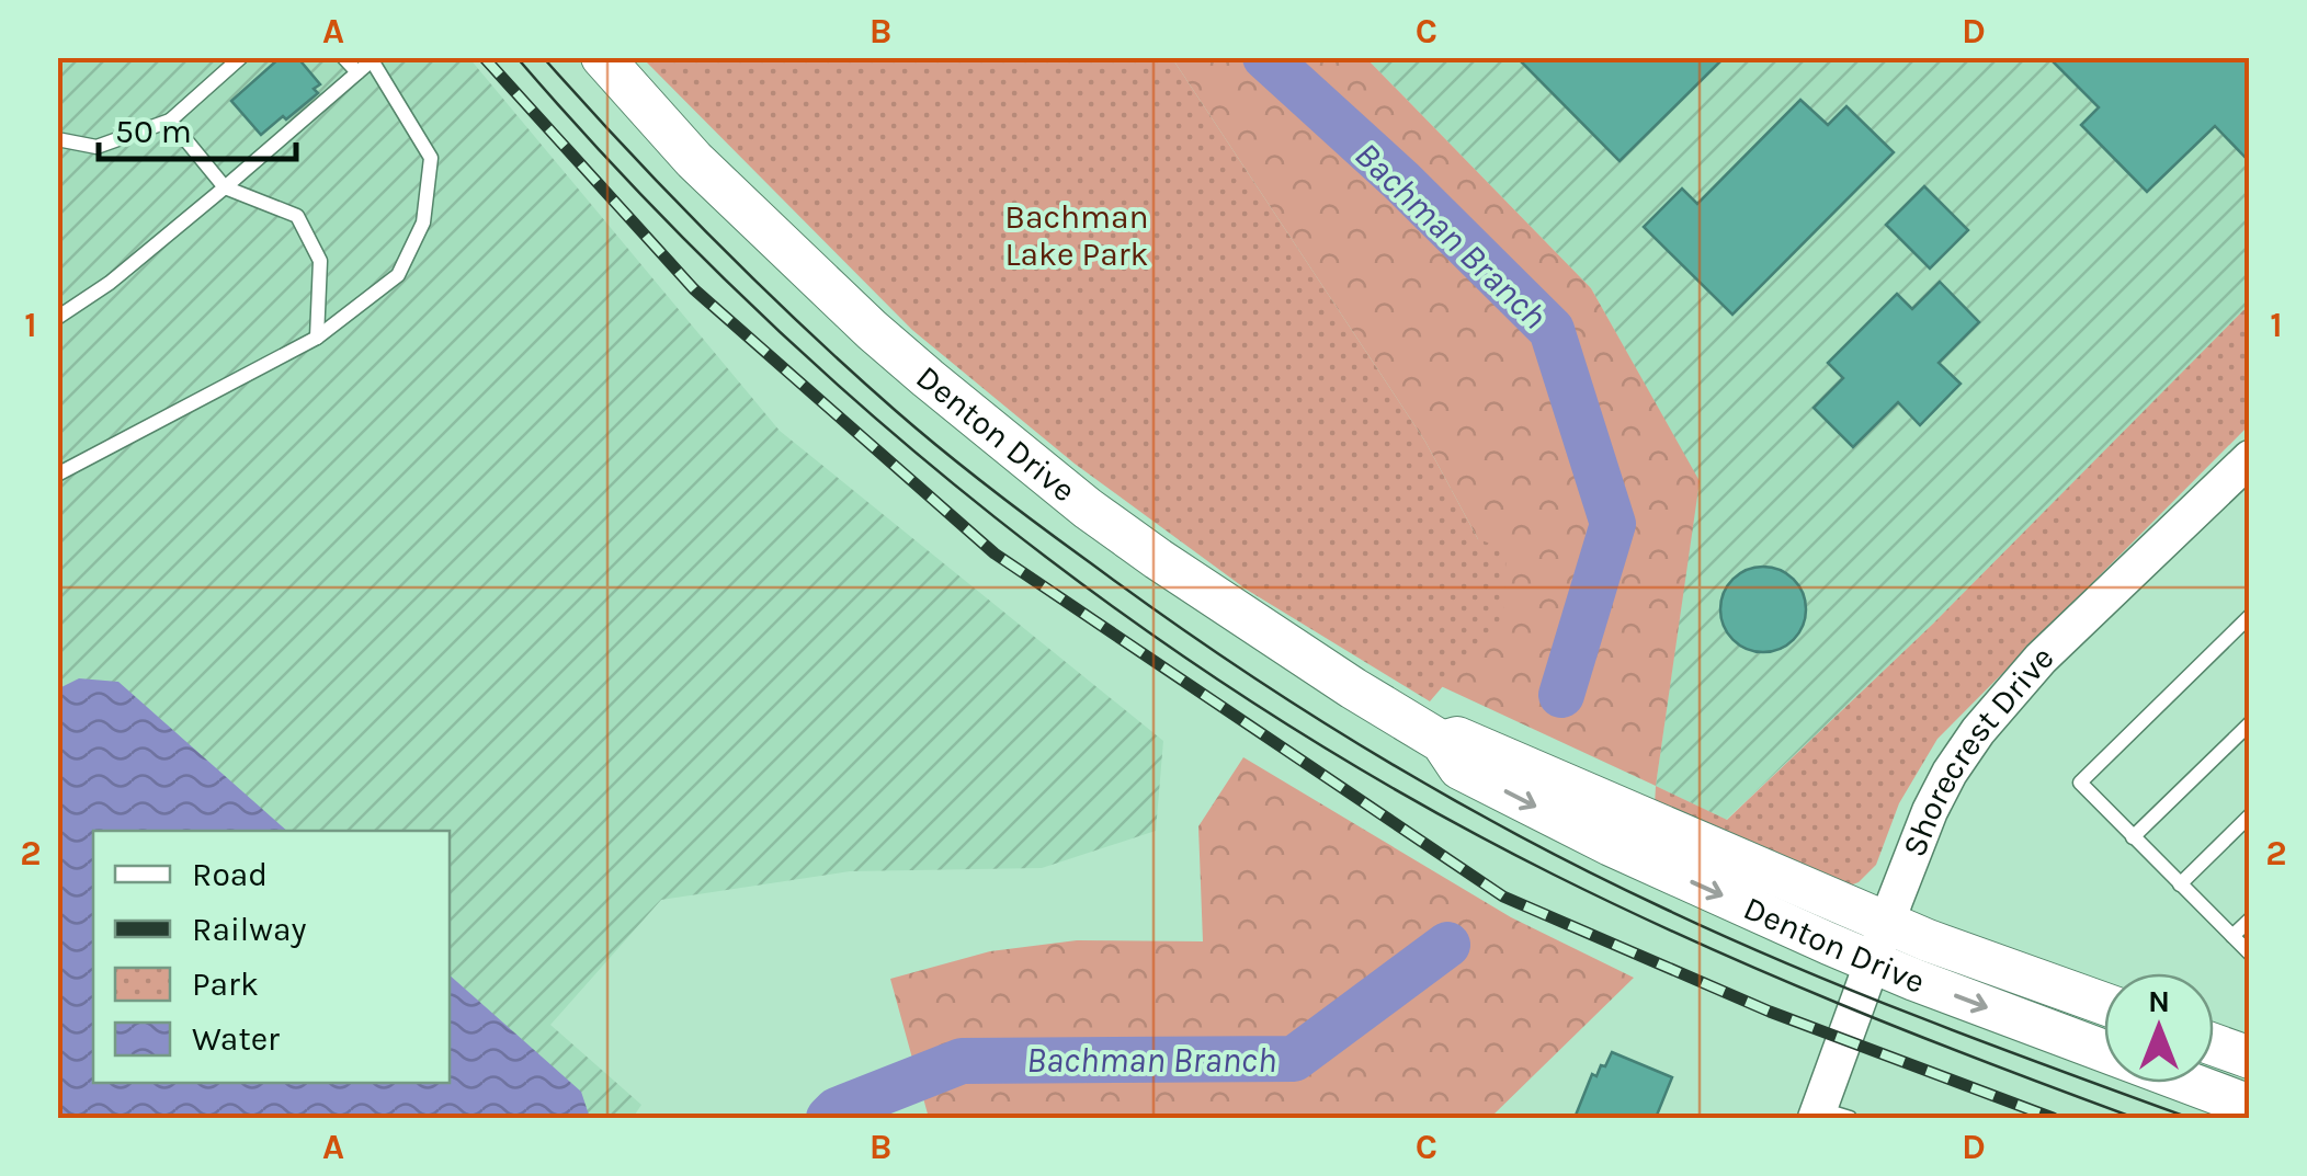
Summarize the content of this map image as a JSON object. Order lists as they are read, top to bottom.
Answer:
{
  "streets": {
    "main road": ["Denton Drive"],
    "street": ["Shorecrest Drive"]
  },
  "crossings": [
    ["Denton Drive", "Shorecrest Drive"]
  ],
  "water": ["Bachman Branch"],
  "parks": ["Bachman Lake Park"],
  "legend": [
    "Road",
    "Railway",
    "Park",
    "Water"
  ],
  "scale_bar": "50 m",
  "north": "top",
  "grid": {
    "columns": [
      "A",
      "B",
      "C",
      "D"
    ],
    "rows": ["1", "2"]
  }
}
